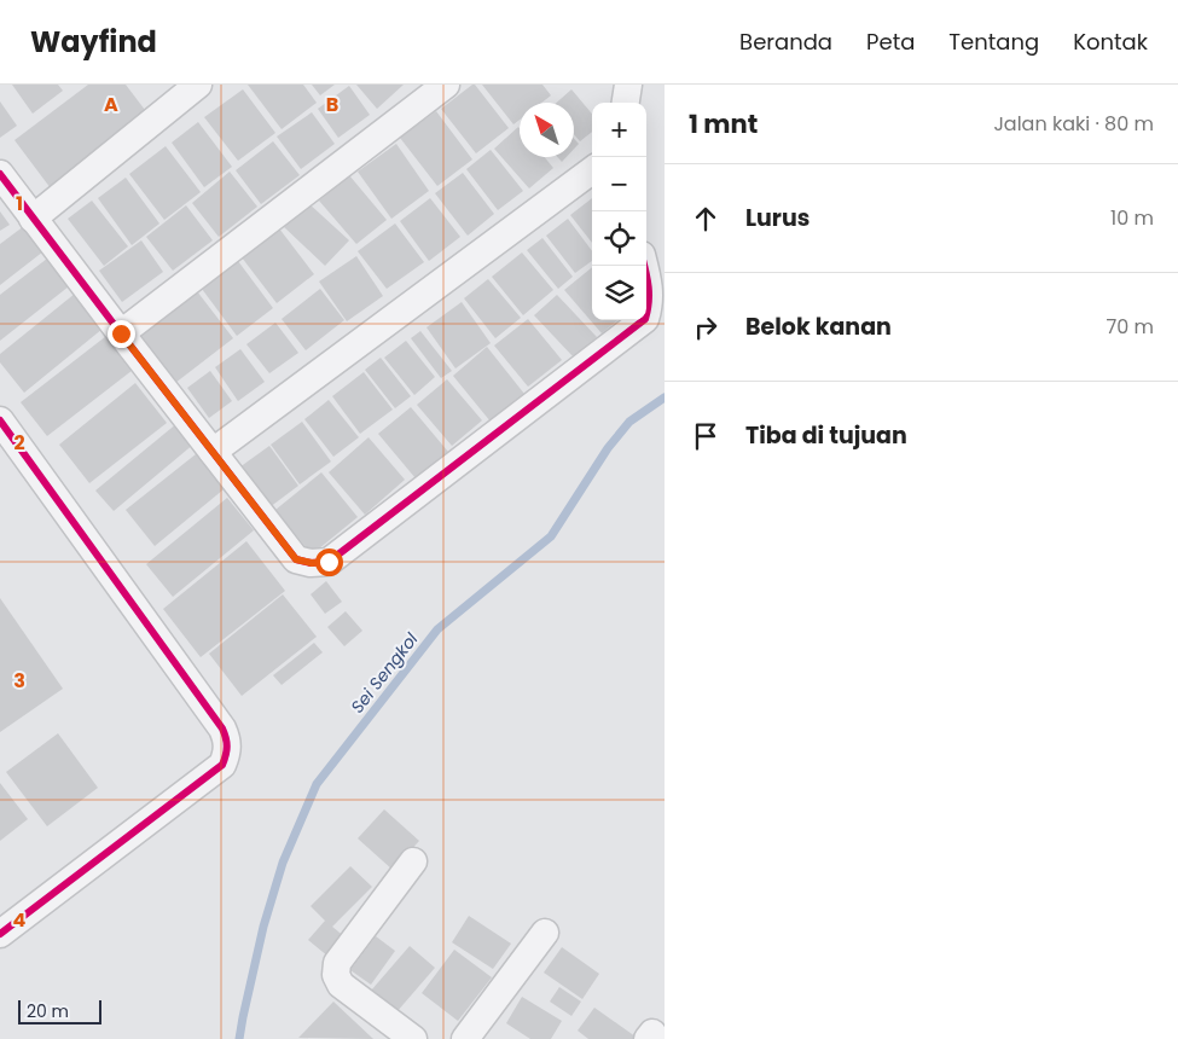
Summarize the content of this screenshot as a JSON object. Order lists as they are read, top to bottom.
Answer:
{
  "water": ["Sei Sengkol"],
  "scale_bar": "20 m",
  "north": "top left",
  "page": {
    "header": "Wayfind",
    "nav": [
      "Beranda",
      "Peta",
      "Tentang",
      "Kontak"
    ],
    "heading": ["1 mnt", "Jalan kaki · 80 m"],
    "map_buttons": ["+", "−"],
    "list": [
      ["Lurus", "10 m"],
      ["Belok kanan", "70 m"],
      "Tiba di tujuan"
    ],
    "scale": "20 m"
  },
  "grid": {
    "columns": ["A", "B"],
    "rows": [
      "1",
      "2",
      "3",
      "4"
    ]
  }
}
